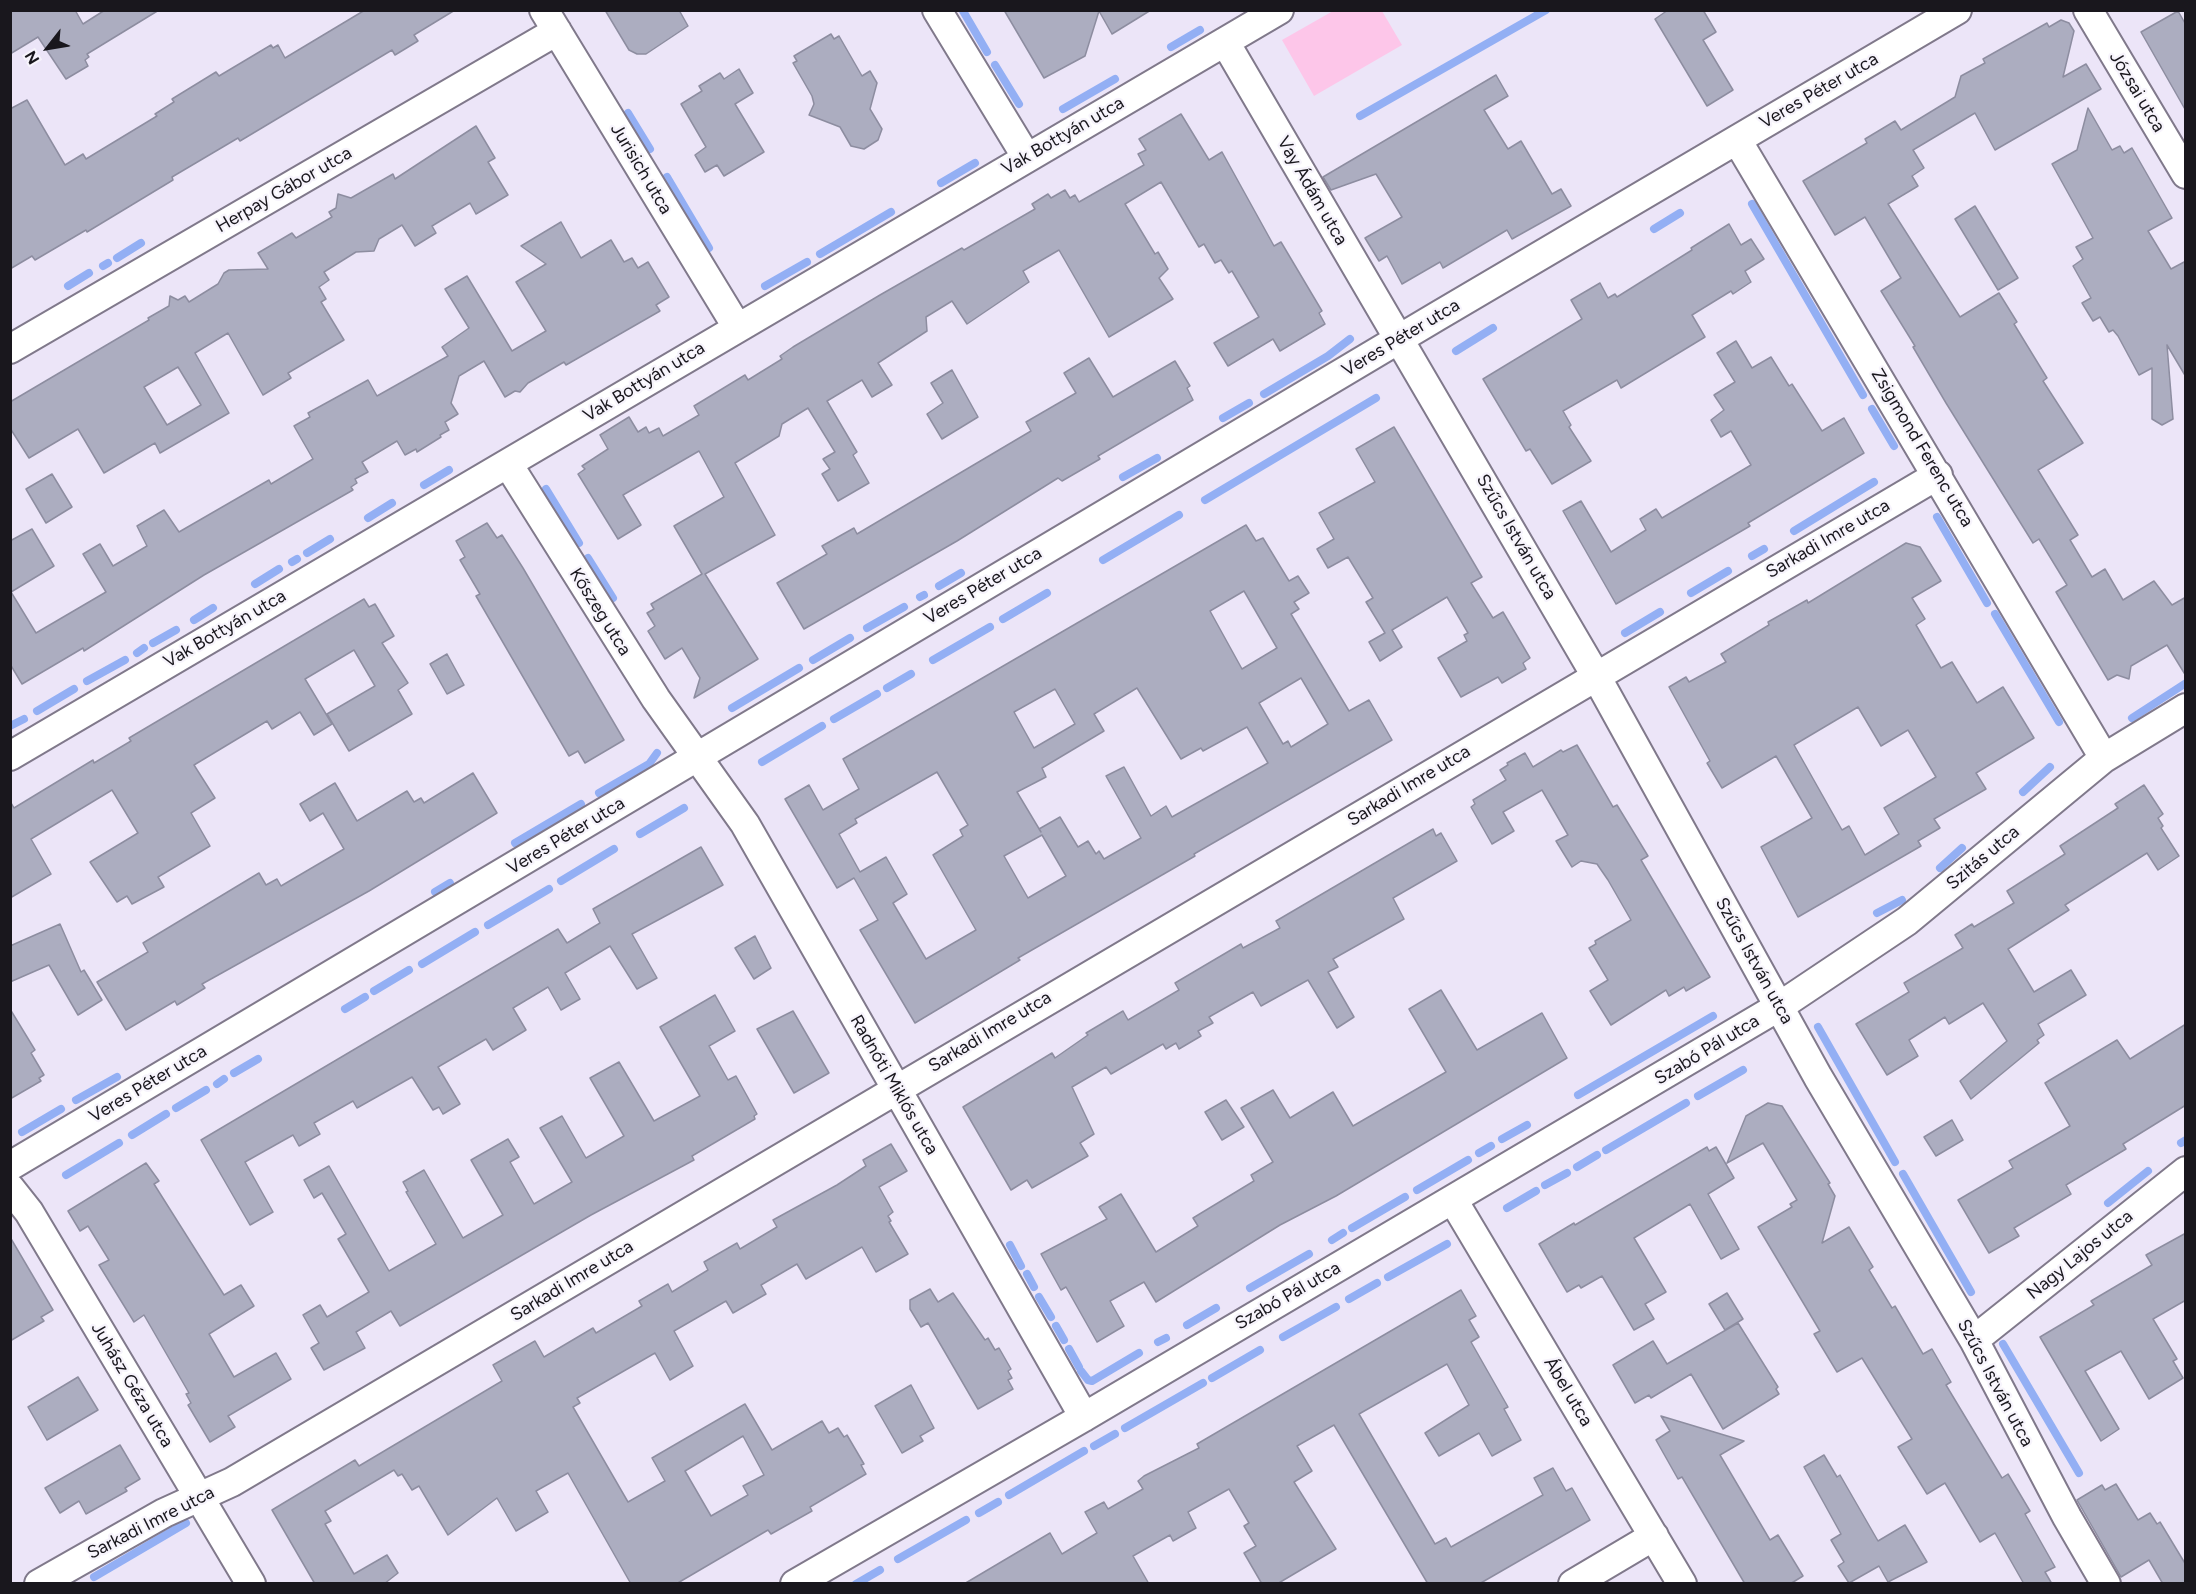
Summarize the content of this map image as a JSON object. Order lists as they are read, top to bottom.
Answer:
{
  "streets": {
    "street": [
      "Veres Péter utca",
      "Józsai utca",
      "Vak Bottyán utca",
      "Jurisich utca",
      "Herpay Gábor utca",
      "Vay Ádám utca",
      "Zsigmond Ferenc utca",
      "Szűcs István utca",
      "Sarkadi Imre utca",
      "Kőszeg utca",
      "Szitás utca",
      "Szabó Pál utca",
      "Radnóti Miklós utca",
      "Nagy Lajos utca",
      "Juhász Géza utca",
      "Ábel utca"
    ]
  },
  "crossings": [
    ["Veres Péter utca", "Vay Ádám utca"],
    ["Veres Péter utca", "Zsigmond Ferenc utca"],
    ["Veres Péter utca", "Szűcs István utca"],
    ["Veres Péter utca", "Kőszeg utca"],
    ["Veres Péter utca", "Radnóti Miklós utca"],
    ["Vak Bottyán utca", "Jurisich utca"],
    ["Vak Bottyán utca", "Vay Ádám utca"],
    ["Vak Bottyán utca", "Kőszeg utca"],
    ["Jurisich utca", "Herpay Gábor utca"],
    ["Vay Ádám utca", "Szűcs István utca"],
    ["Zsigmond Ferenc utca", "Sarkadi Imre utca"],
    ["Zsigmond Ferenc utca", "Szitás utca"],
    ["Szűcs István utca", "Sarkadi Imre utca"],
    ["Szűcs István utca", "Szitás utca"],
    ["Szűcs István utca", "Szabó Pál utca"],
    ["Szűcs István utca", "Nagy Lajos utca"],
    ["Sarkadi Imre utca", "Radnóti Miklós utca"],
    ["Sarkadi Imre utca", "Juhász Géza utca"],
    ["Kőszeg utca", "Radnóti Miklós utca"],
    ["Szitás utca", "Szabó Pál utca"],
    ["Szabó Pál utca", "Radnóti Miklós utca"],
    ["Szabó Pál utca", "Ábel utca"]
  ],
  "north": "bottom left"
}
